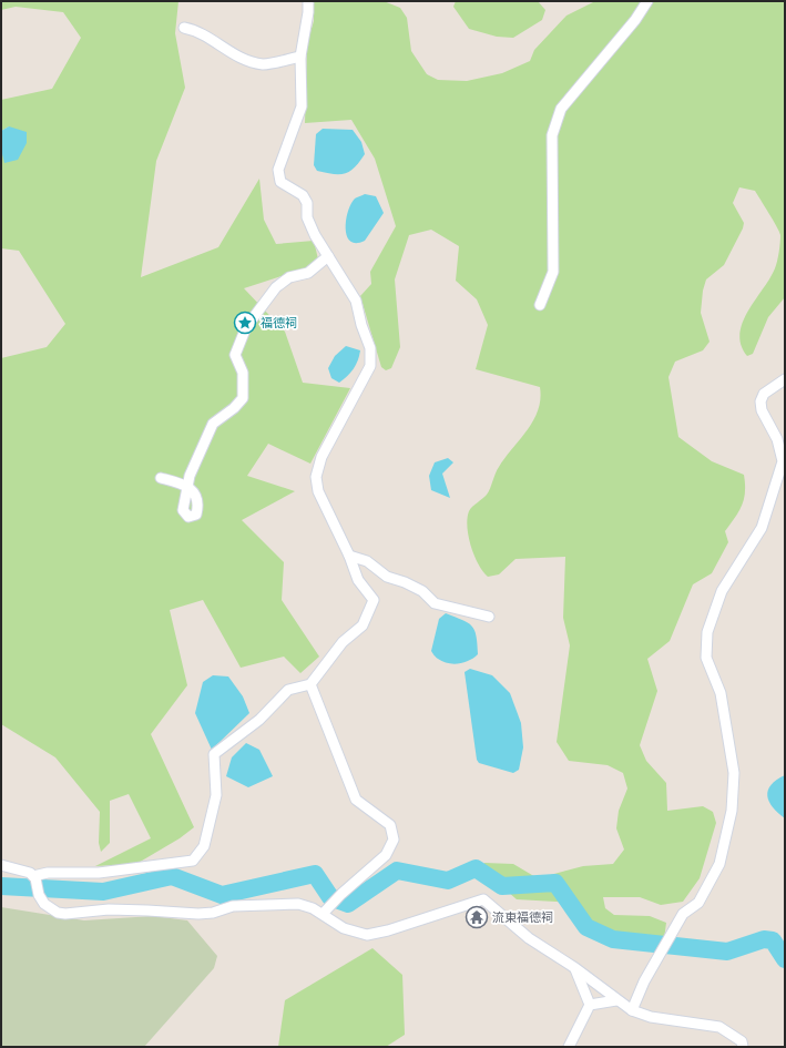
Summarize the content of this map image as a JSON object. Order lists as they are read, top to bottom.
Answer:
{
  "places": {
    "place": ["福德祠"],
    "temple": ["流東福德祠"]
  }
}
